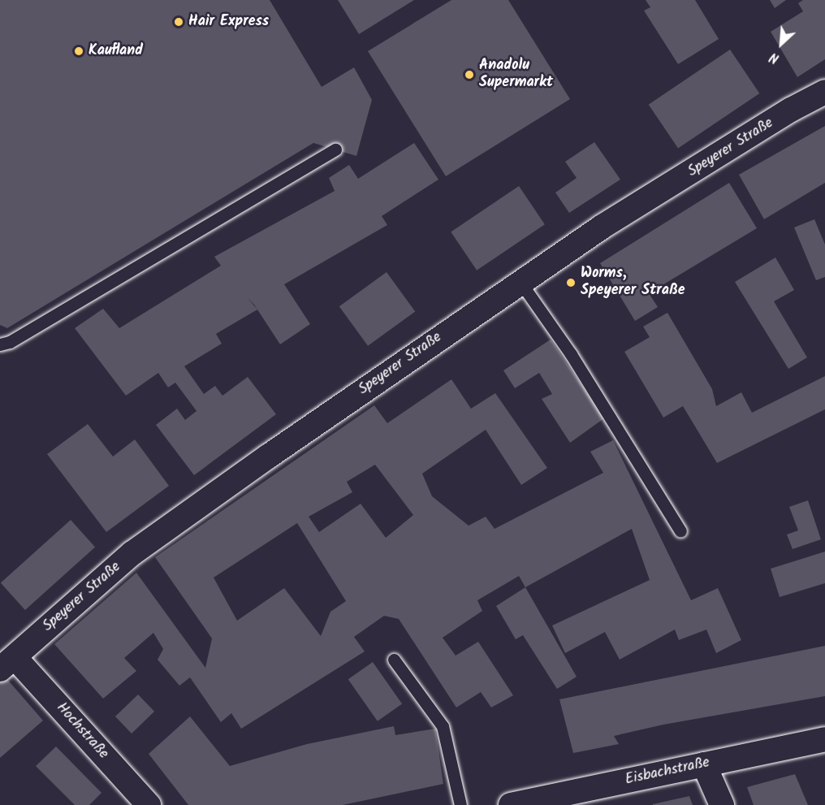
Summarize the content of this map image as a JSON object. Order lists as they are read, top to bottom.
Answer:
{
  "streets": {
    "street": ["Speyerer Straße", "Hochstraße", "Eisbachstraße"]
  },
  "crossings": [
    ["Speyerer Straße", "Hochstraße"]
  ],
  "places": [
    "Hair Express",
    "Kaufland",
    "Anadolu Supermarkt",
    "Worms, Speyerer Straße"
  ],
  "north": "bottom left"
}
